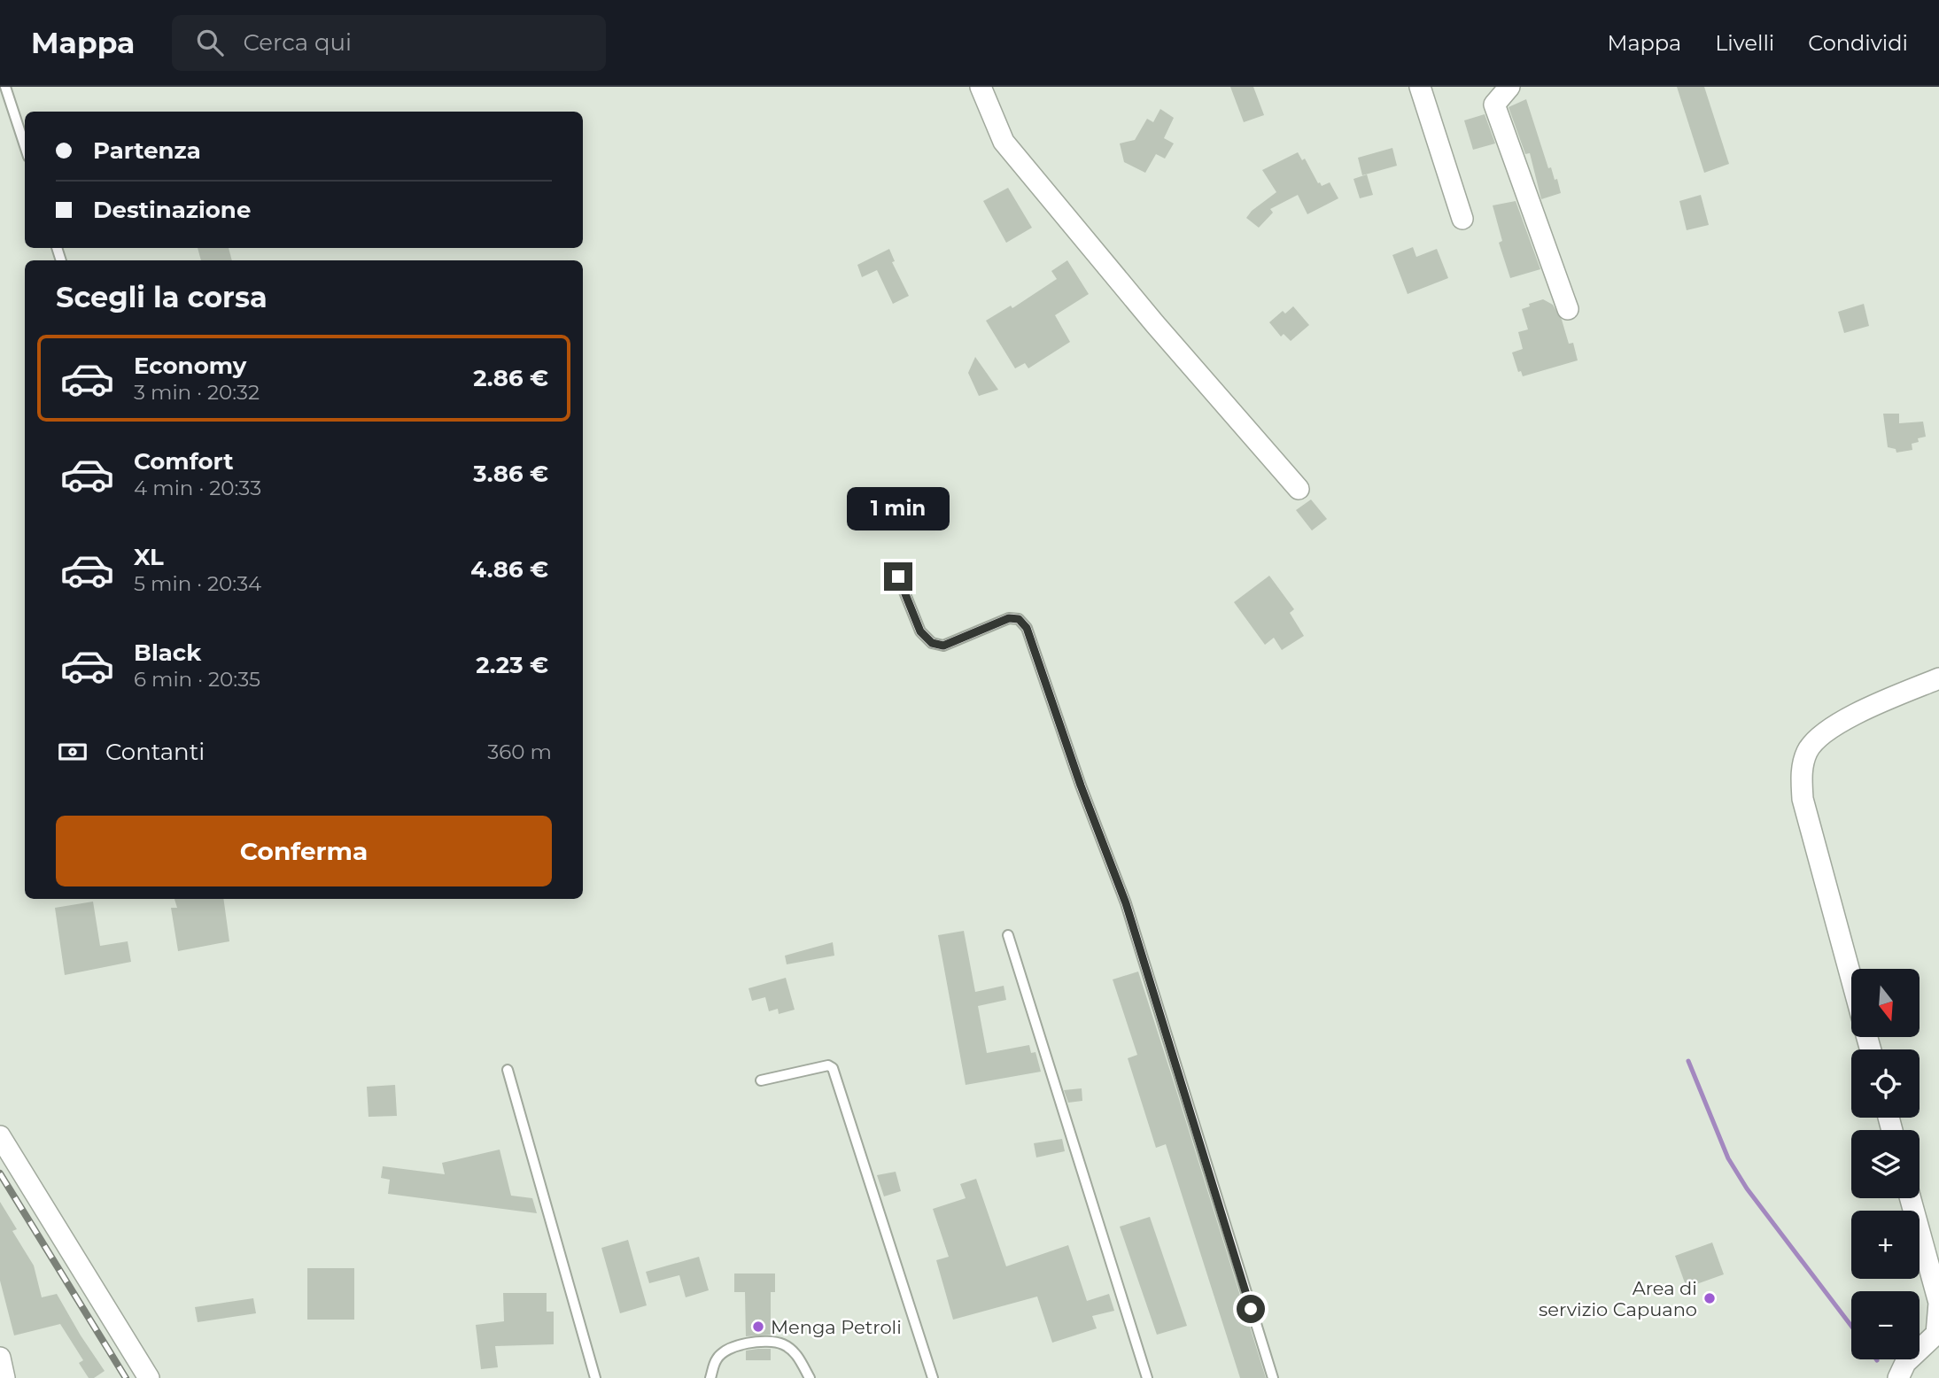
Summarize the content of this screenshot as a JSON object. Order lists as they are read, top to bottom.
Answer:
{
  "places": ["Area di servizio Capuano", "Menga Petroli"],
  "north": "bottom",
  "page": {
    "header": "Mappa",
    "search": "Cerca qui",
    "nav": ["Mappa", "Livelli", "Condividi"],
    "banner": ["Partenza", "Destinazione"],
    "heading": "Scegli la corsa",
    "list": [
      {
        "name": "Economy",
        "note": "3 min · 20:32",
        "value": "2.86 €"
      },
      {
        "name": "Comfort",
        "note": "4 min · 20:33",
        "value": "3.86 €"
      },
      {
        "name": "XL",
        "note": "5 min · 20:34",
        "value": "4.86 €"
      },
      {
        "name": "Black",
        "note": "6 min · 20:35",
        "value": "2.23 €"
      }
    ],
    "bubble": "1 min",
    "pay": ["Contanti", "360 m"],
    "buttons": "Conferma",
    "map_buttons": ["+", "−"]
  }
}
